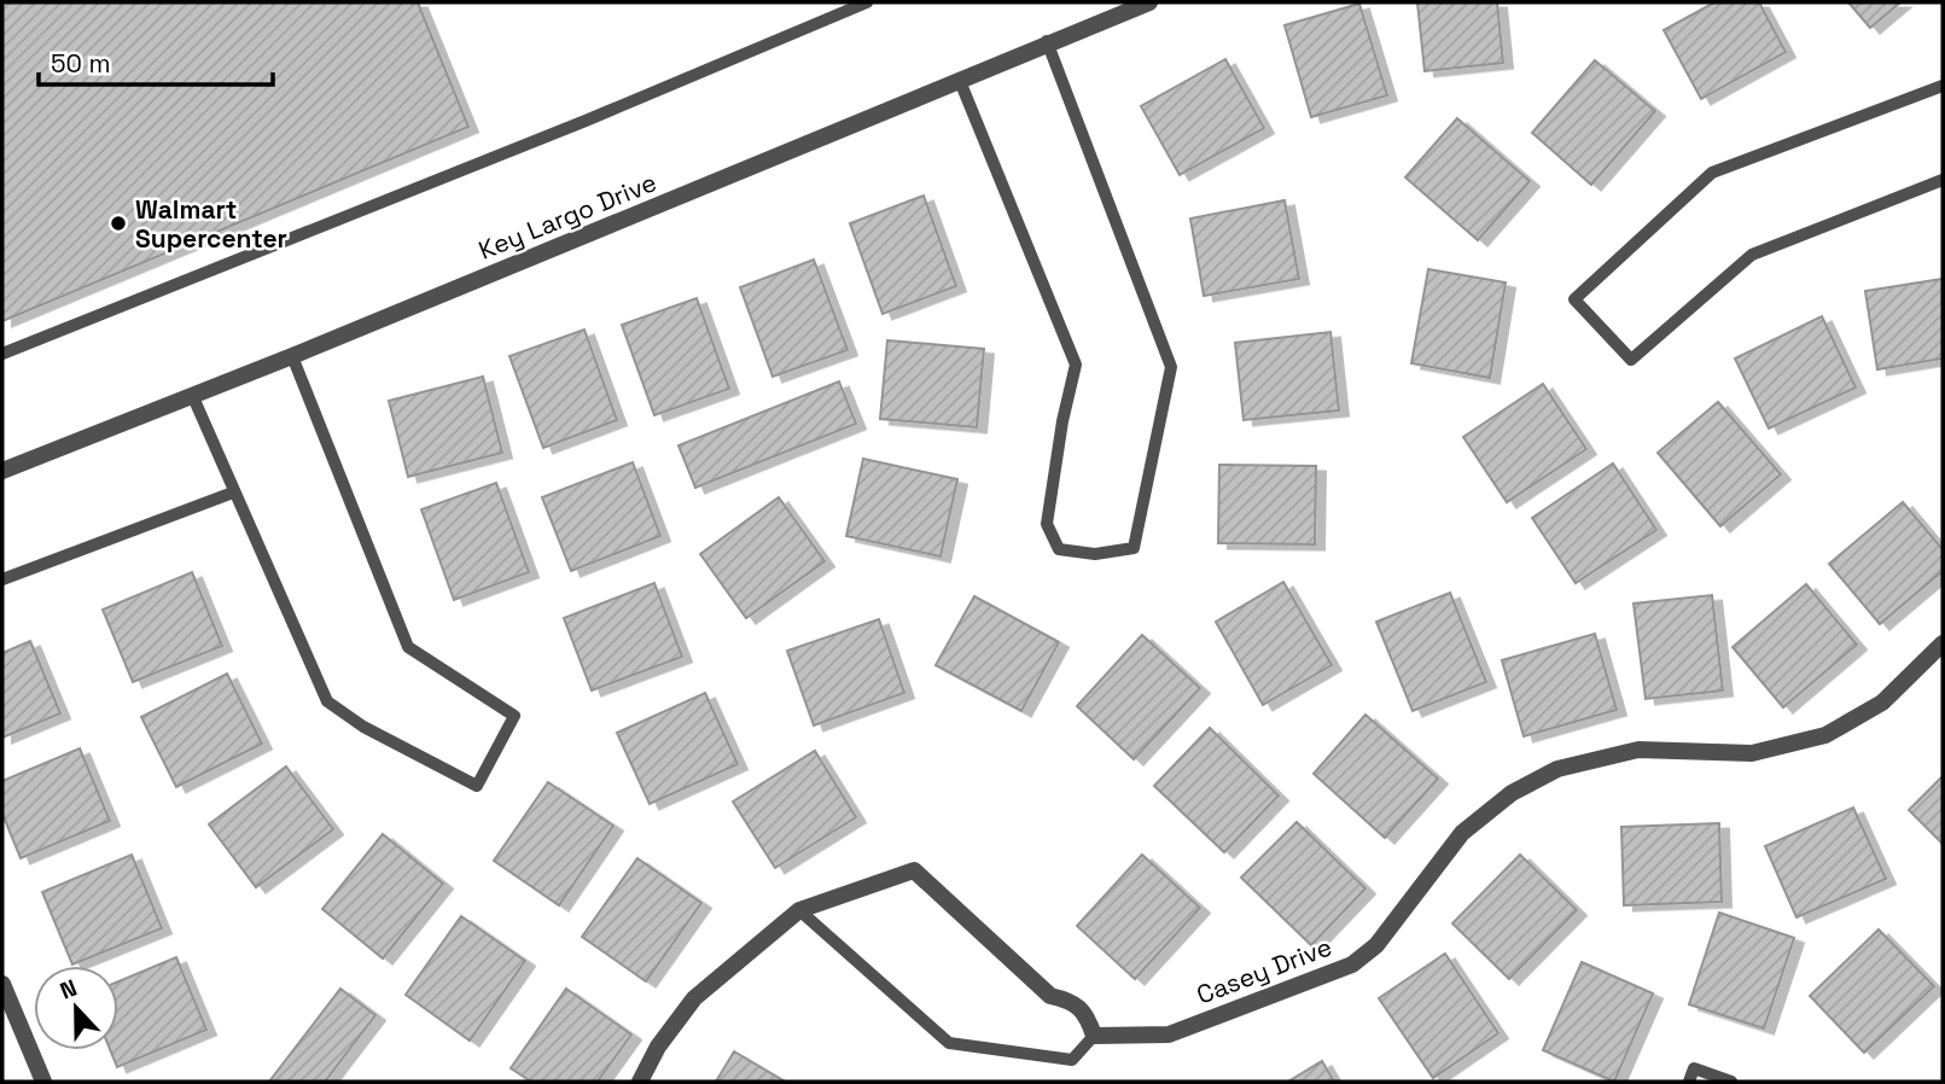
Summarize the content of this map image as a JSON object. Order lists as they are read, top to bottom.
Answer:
{
  "streets": {
    "street": ["Key Largo Drive", "Casey Drive"]
  },
  "places": ["Walmart Supercenter"],
  "scale_bar": "50 m",
  "north": "top"
}
